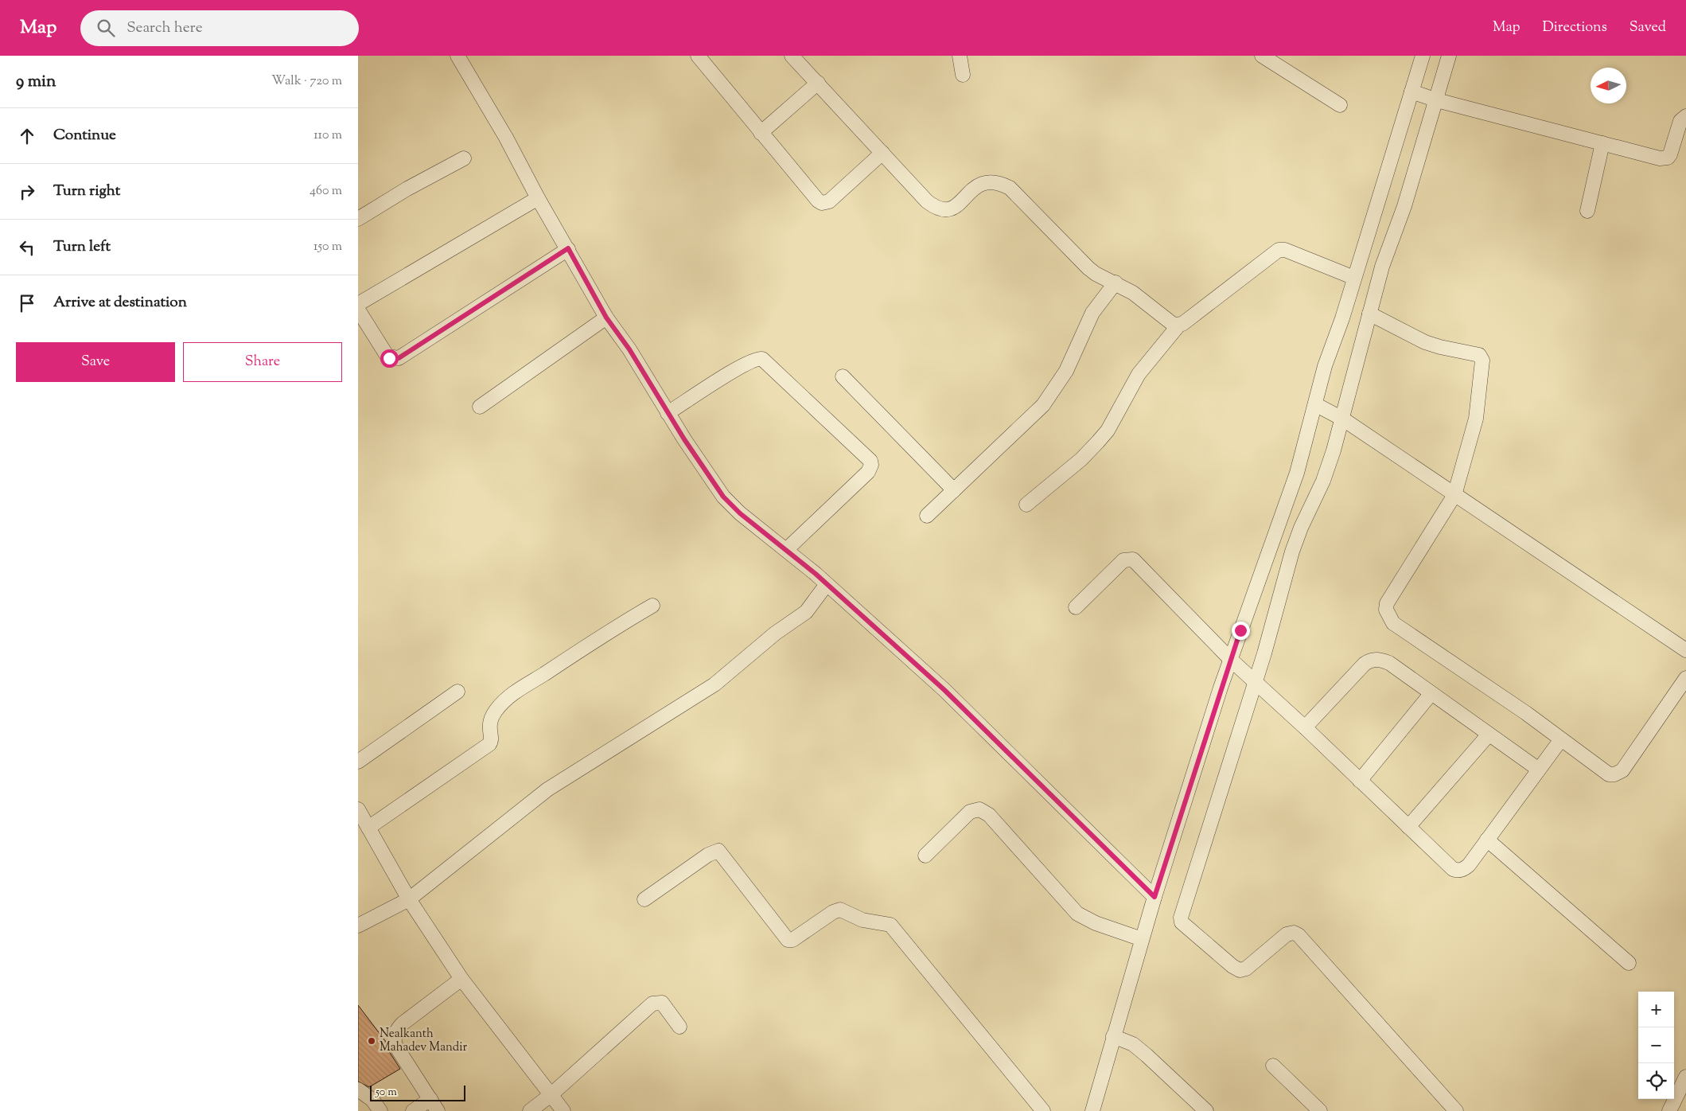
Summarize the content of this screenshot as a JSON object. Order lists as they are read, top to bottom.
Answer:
{
  "places": ["Nealkanth Mahadev Mandir"],
  "scale_bar": "50 m",
  "north": "left",
  "page": {
    "header": "Map",
    "search": "Search here",
    "nav": ["Map", "Directions", "Saved"],
    "heading": ["9 min", "Walk · 720 m"],
    "list": [
      ["Continue", "110 m"],
      ["Turn right", "460 m"],
      ["Turn left", "150 m"],
      "Arrive at destination"
    ],
    "buttons": ["Save", "Share"],
    "map_buttons": ["+", "−"],
    "scale": "50 m"
  }
}
